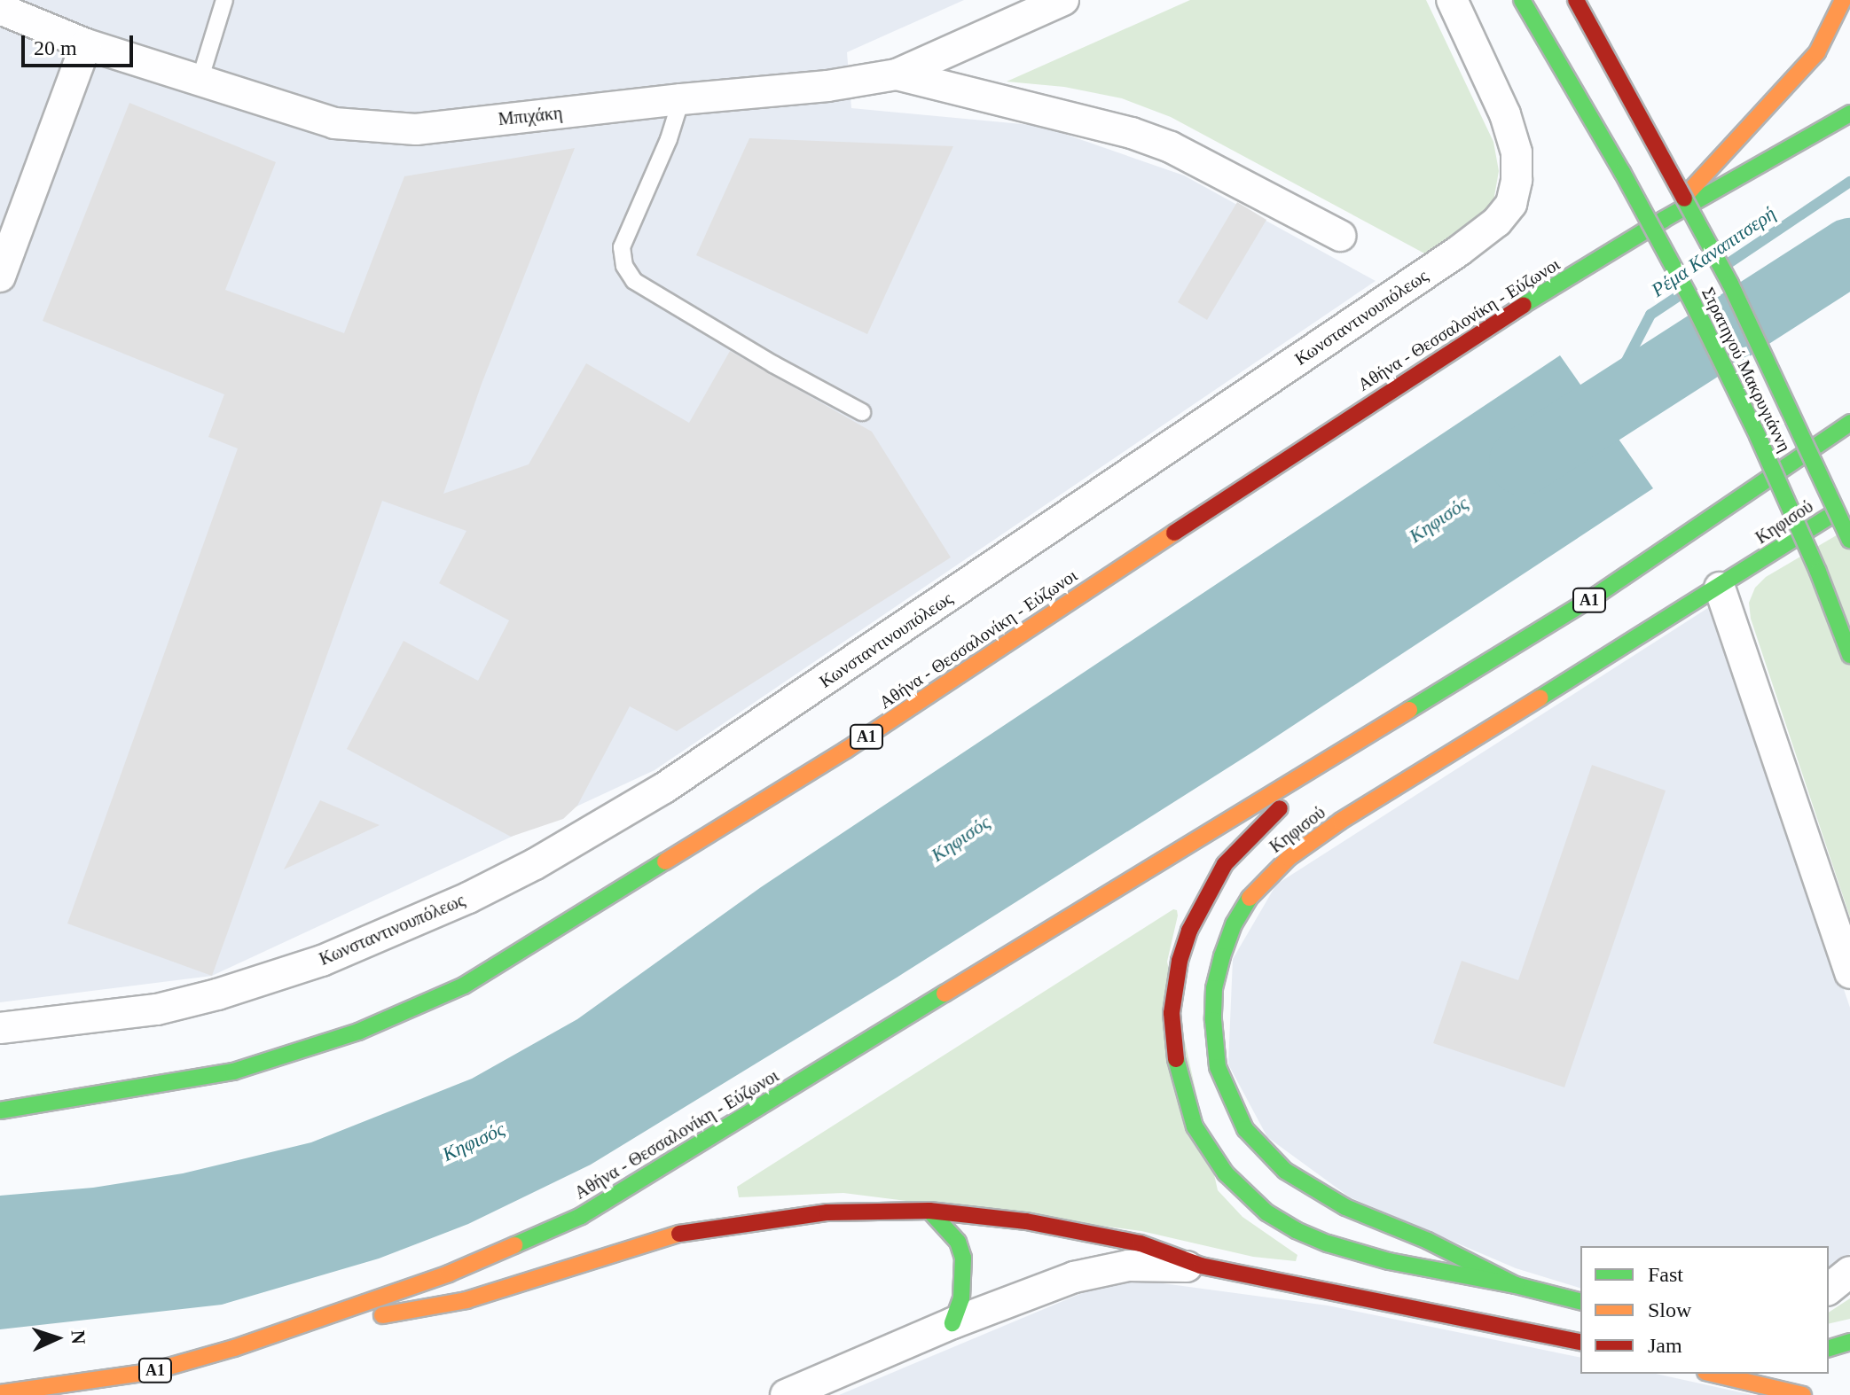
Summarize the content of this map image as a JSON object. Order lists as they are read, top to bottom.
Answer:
{
  "streets": {
    "main road": [
      "Αθήνα - Θεσσαλονίκη - Εύζωνοι",
      "Στρατηγού Μακρυγιάννη",
      "Κηφισού",
      "Α1"
    ],
    "street": ["Μπιχάκη", "Κωνσταντινουπόλεως"]
  },
  "water": ["Ρέμα Καναπιτσερή", "Κηφισός"],
  "legend": ["Fast", "Slow", "Jam"],
  "scale_bar": "20 m",
  "north": "right"
}
